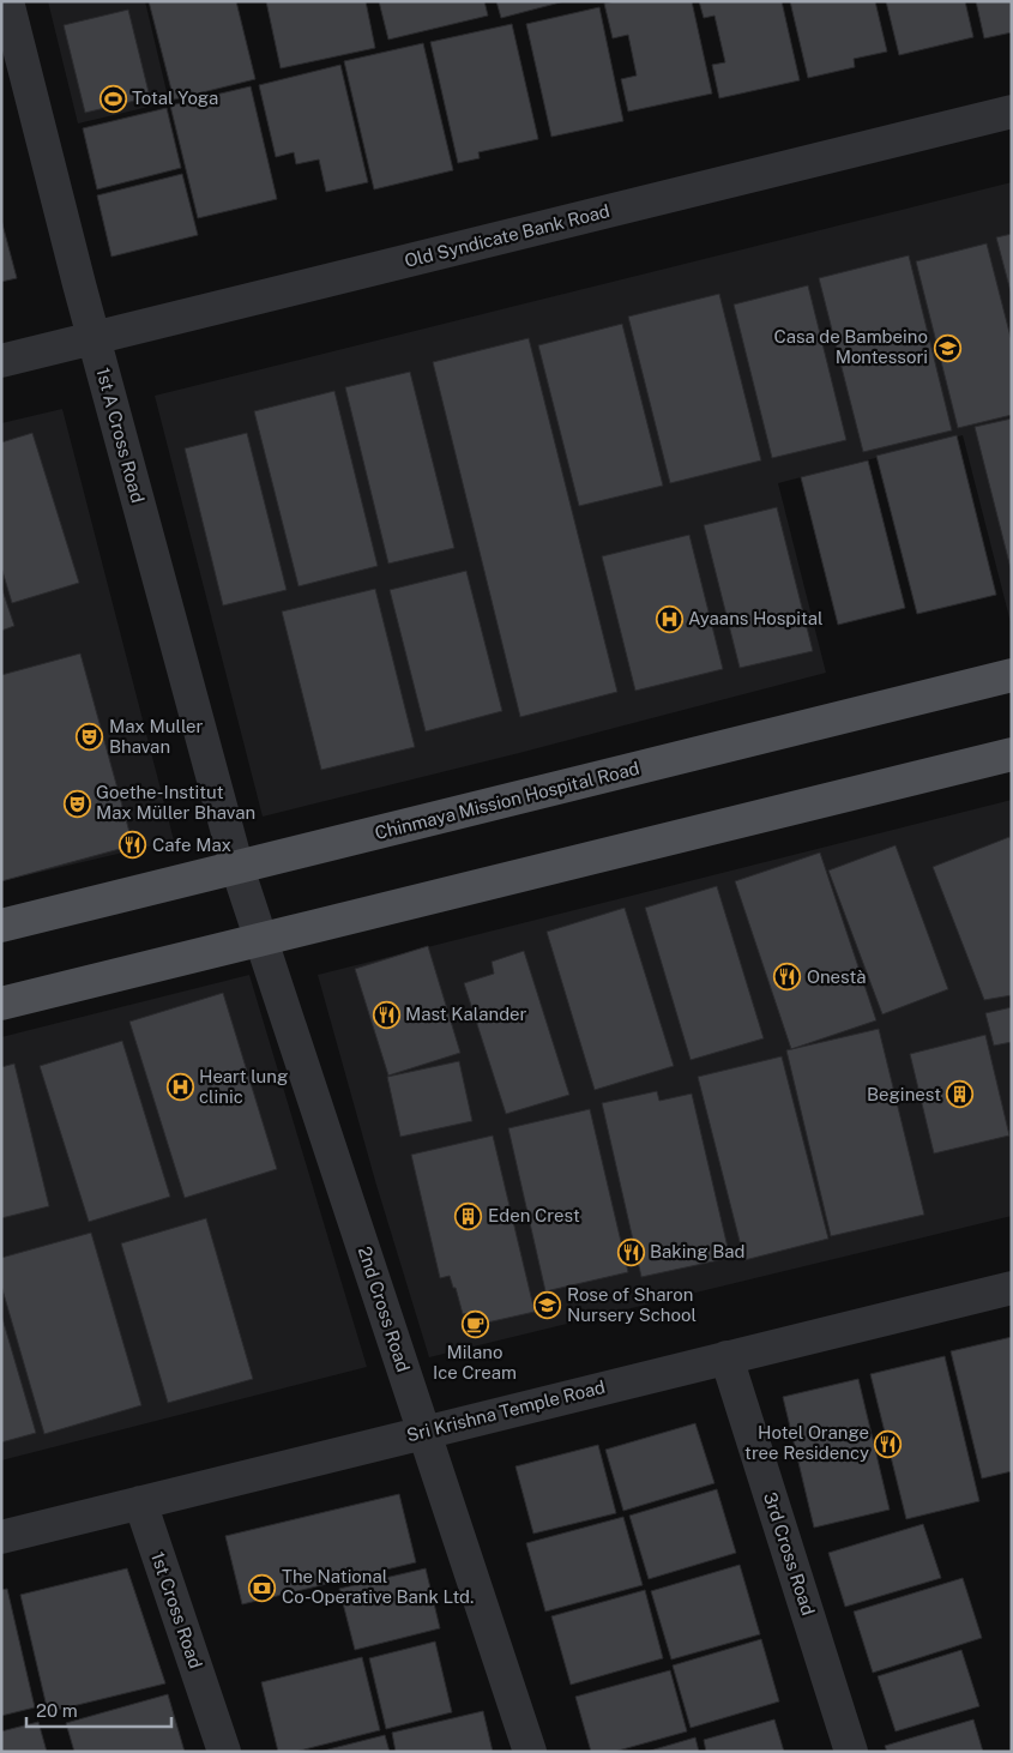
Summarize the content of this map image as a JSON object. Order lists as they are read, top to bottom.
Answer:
{
  "streets": {
    "main road": ["Chinmaya Mission Hospital Road"],
    "street": [
      "Old Syndicate Bank Road",
      "1st A Cross Road",
      "2nd Cross Road",
      "Sri Krishna Temple Road",
      "3rd Cross Road",
      "1st Cross Road"
    ]
  },
  "crossings": [
    ["Old Syndicate Bank Road", "1st A Cross Road"],
    ["1st A Cross Road", "Chinmaya Mission Hospital Road"],
    ["1st A Cross Road", "2nd Cross Road"],
    ["Chinmaya Mission Hospital Road", "2nd Cross Road"],
    ["2nd Cross Road", "Sri Krishna Temple Road"],
    ["Sri Krishna Temple Road", "3rd Cross Road"],
    ["Sri Krishna Temple Road", "1st Cross Road"]
  ],
  "places": {
    "sports": ["Total Yoga"],
    "school or university": ["Casa de Bambeino Montessori", "Rose of Sharon Nursery School"],
    "hospital": ["Ayaans Hospital", "Heart lung clinic"],
    "theatre": ["Max Muller Bhavan", "Goethe-Institut Max Müller Bhavan"],
    "restaurant": [
      "Cafe Max",
      "Onestà",
      "Mast Kalander",
      "Baking Bad",
      "Hotel Orange tree Residency"
    ],
    "building": ["Beginest", "Eden Crest"],
    "cafe": ["Milano Ice Cream"],
    "bank": ["The National Co-Operative Bank Ltd."]
  },
  "scale_bar": "20 m"
}
